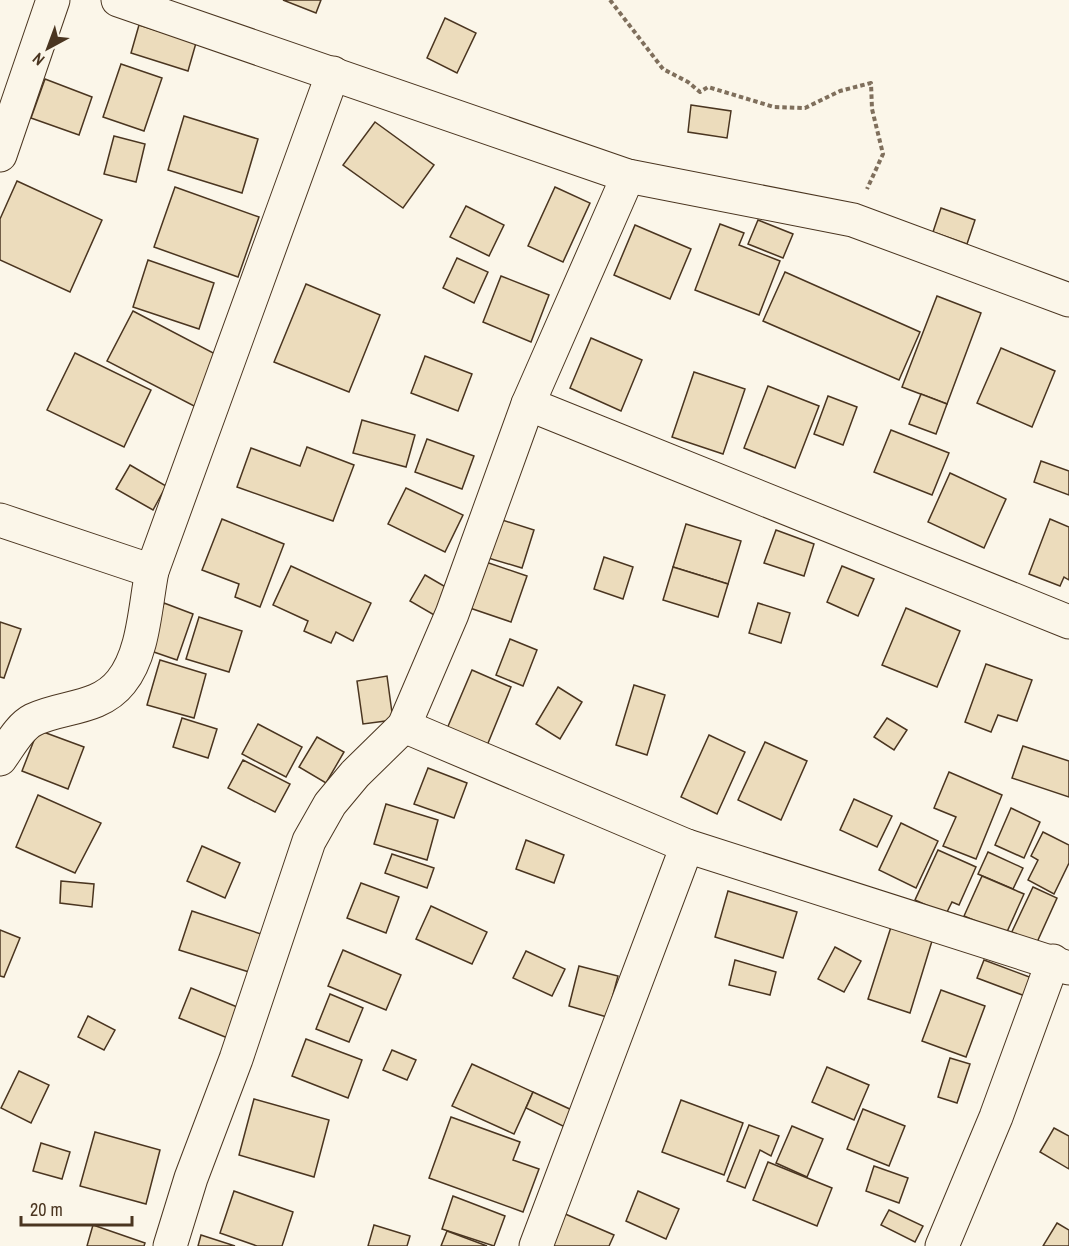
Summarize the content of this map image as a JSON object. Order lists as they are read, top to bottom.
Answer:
{
  "scale_bar": "20 m",
  "north": "bottom left"
}
